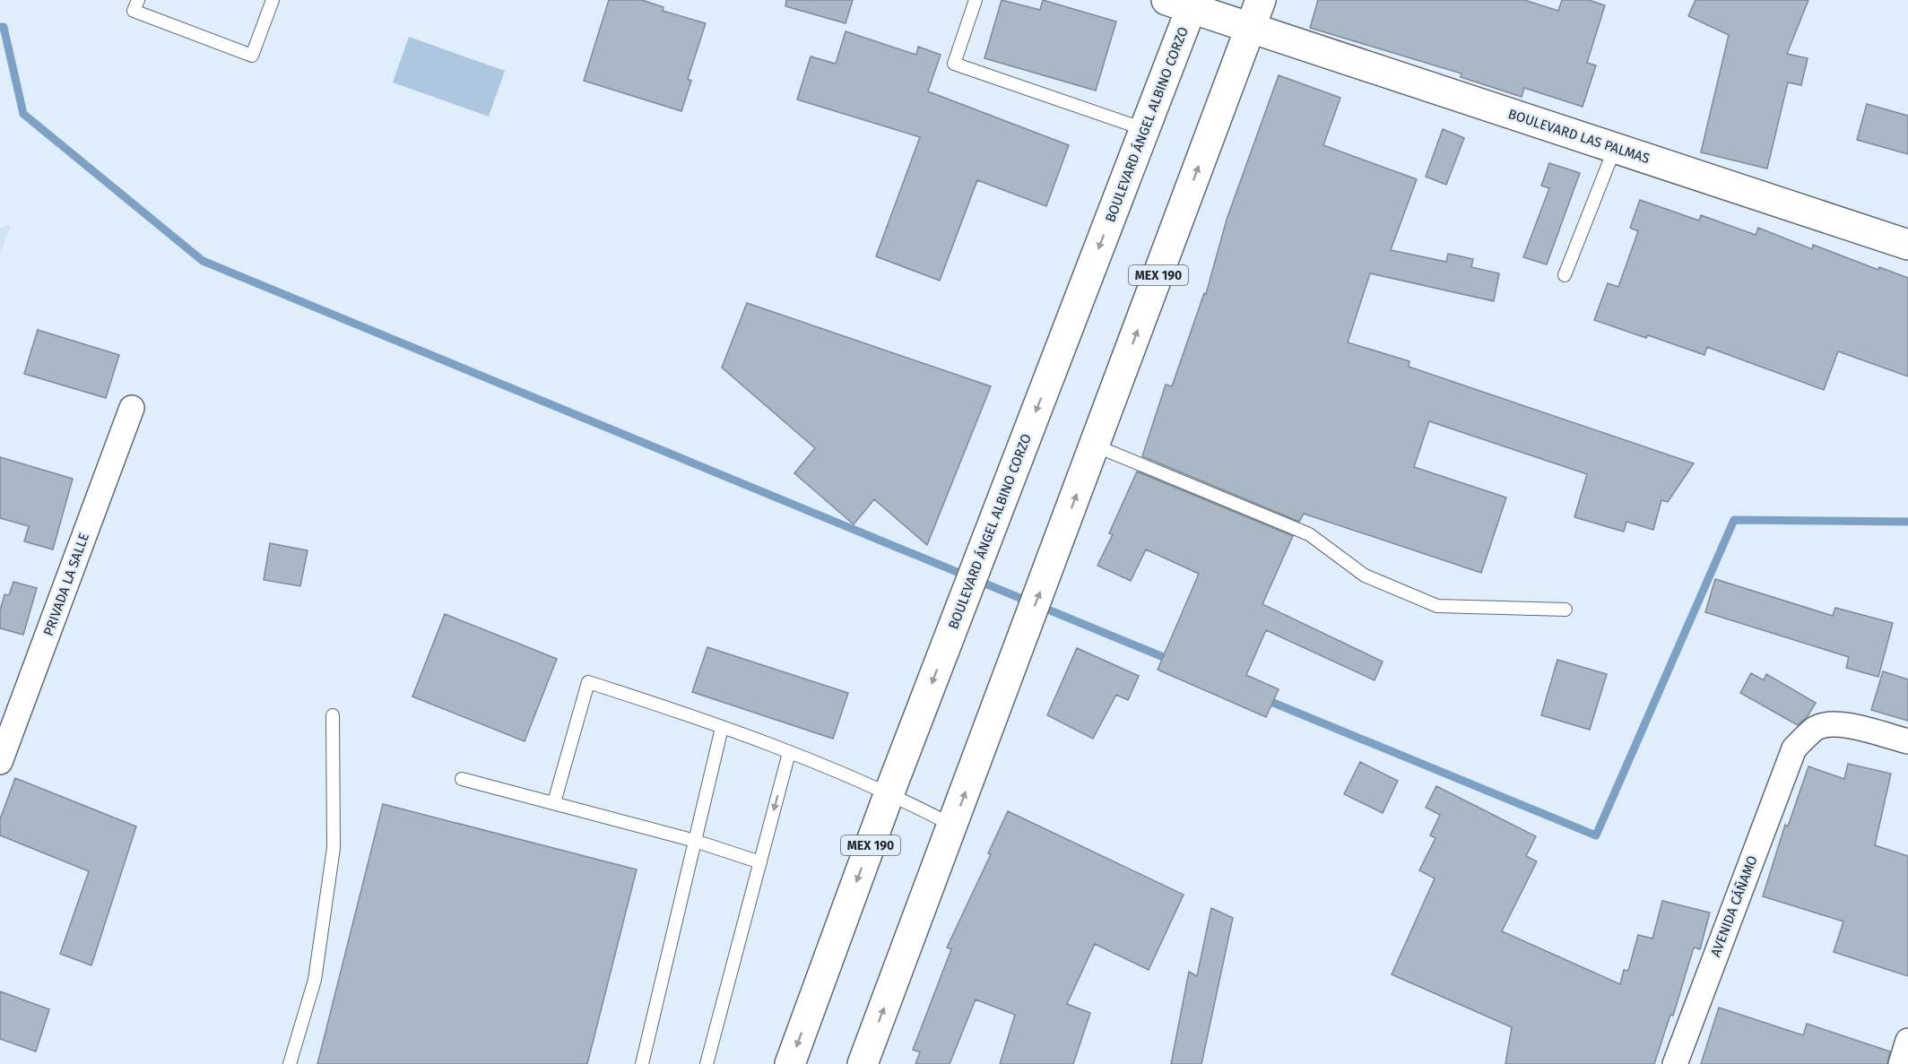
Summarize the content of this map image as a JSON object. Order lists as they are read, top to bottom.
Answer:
{
  "streets": {
    "main road": ["BOULEVARD ÁNGEL ALBINO CORZO", "BOULEVARD LAS PALMAS", "MEX 190"],
    "street": ["PRIVADA LA SALLE", "AVENIDA CÁÑAMO"]
  },
  "crossings": [
    ["BOULEVARD ÁNGEL ALBINO CORZO", "BOULEVARD LAS PALMAS"],
    ["BOULEVARD LAS PALMAS", "MEX 190"]
  ]
}
